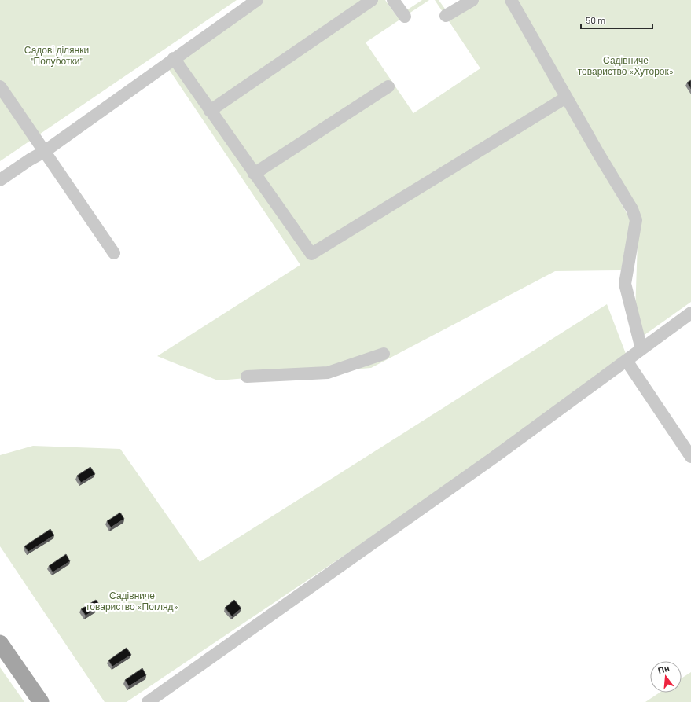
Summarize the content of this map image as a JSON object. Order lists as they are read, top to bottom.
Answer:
{
  "parks": ["Садові ділянки \"Полуботки\"", "Садівниче товариство «Хуторок»", "Садівниче товариство «Погляд»"],
  "scale_bar": "50 m",
  "north": "top"
}
